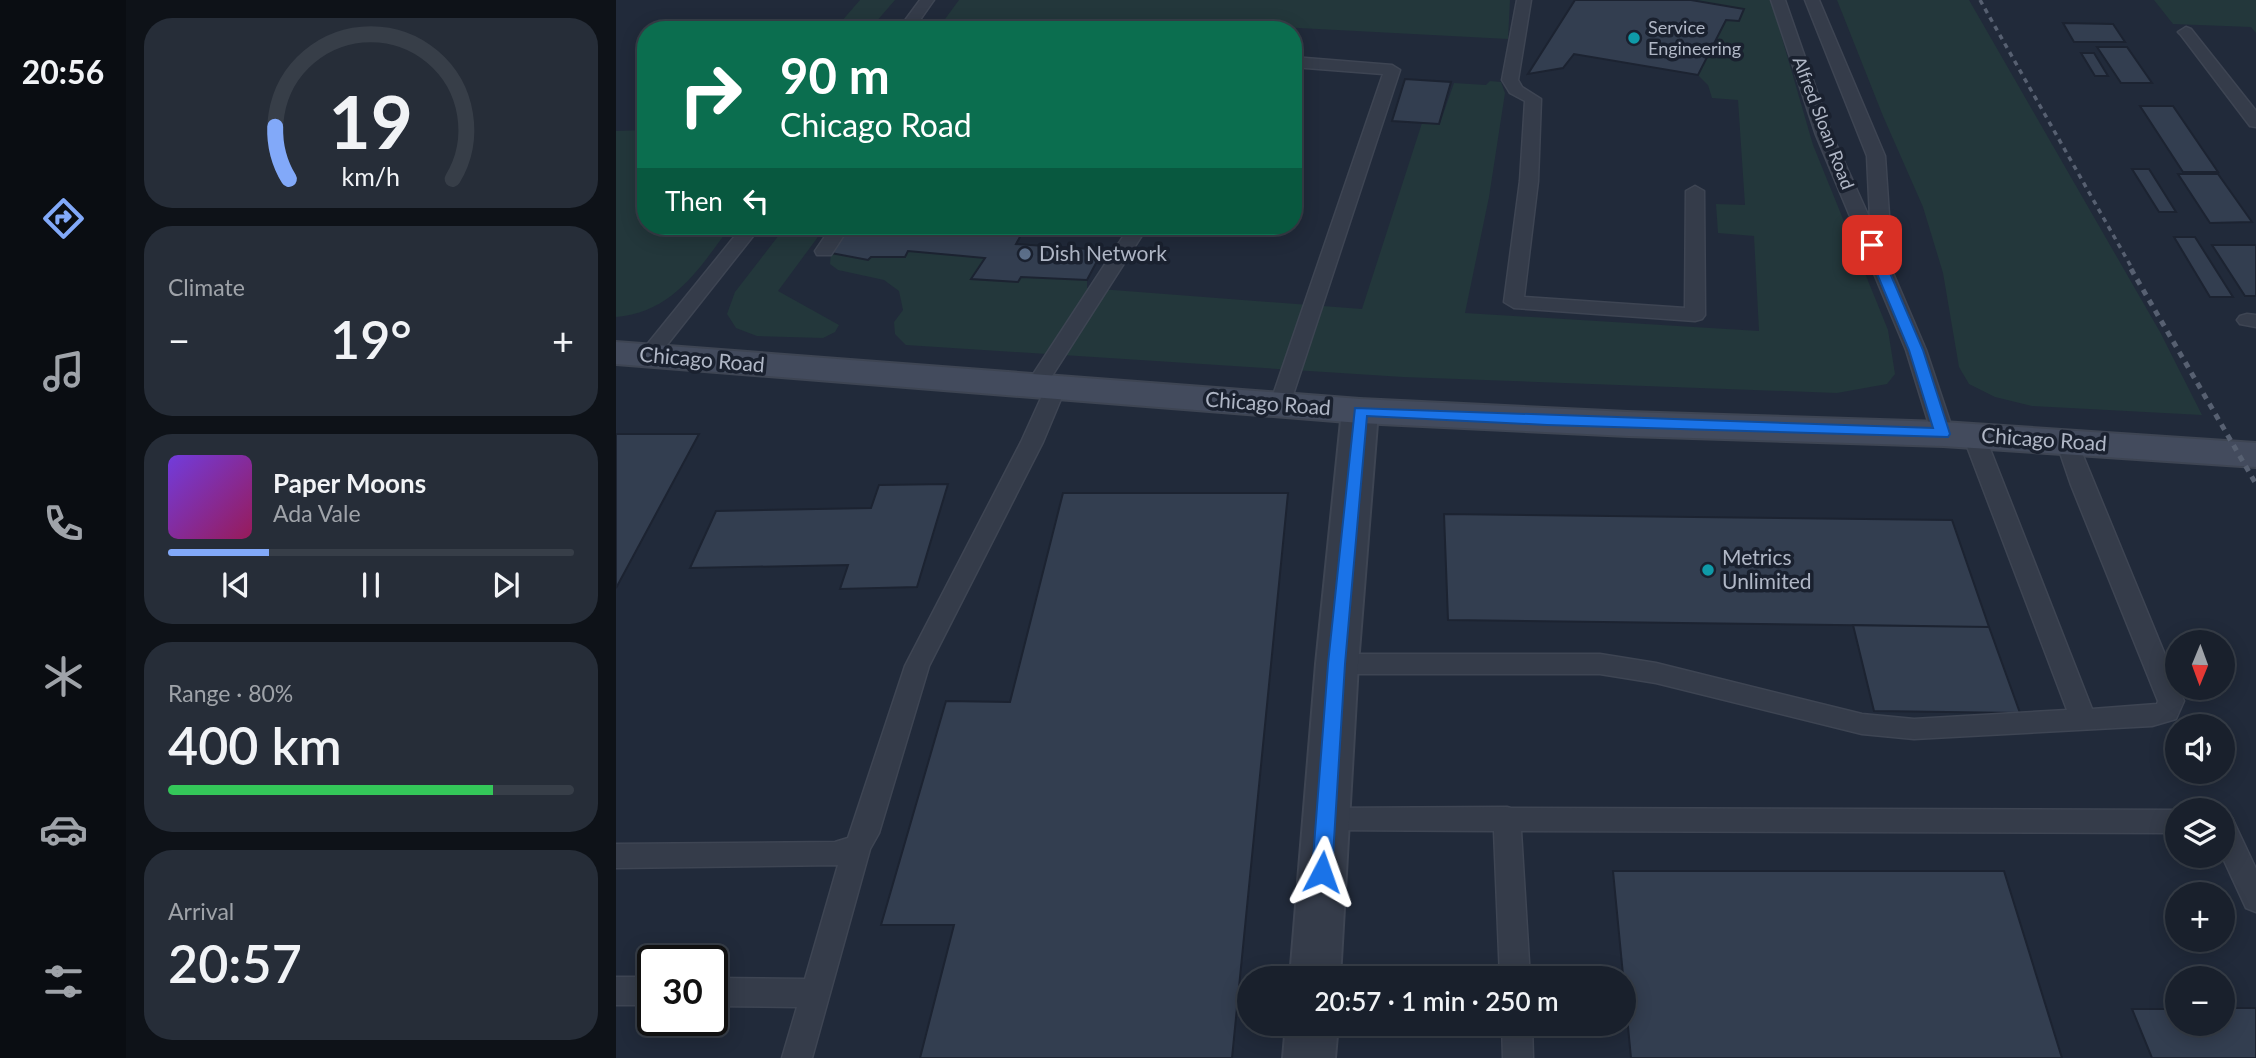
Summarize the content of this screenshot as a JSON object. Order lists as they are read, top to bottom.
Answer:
{
  "streets": {
    "main road": ["Chicago Road"],
    "lane": ["Alfred Sloan Road"]
  },
  "crossings": [
    ["Alfred Sloan Road", "Chicago Road"]
  ],
  "places": ["Service Engineering", "Dish Network", "Metrics Unlimited"],
  "north": "bottom",
  "page": {
    "tabs": "20:56",
    "turn": ["90 m", "Chicago Road"],
    "then": "Then",
    "tile": [
      "Climate",
      ["Range · 80%", "400 km"],
      ["Arrival", "20:57"]
    ],
    "heat": ["−", "19°", "+"],
    "song": ["Paper Moons", "Ada Vale"],
    "map_buttons": ["+", "−"],
    "limit": "30",
    "trip": "20:57 · 1 min · 250 m",
    "gauge": ["19", "km/h"]
  }
}
